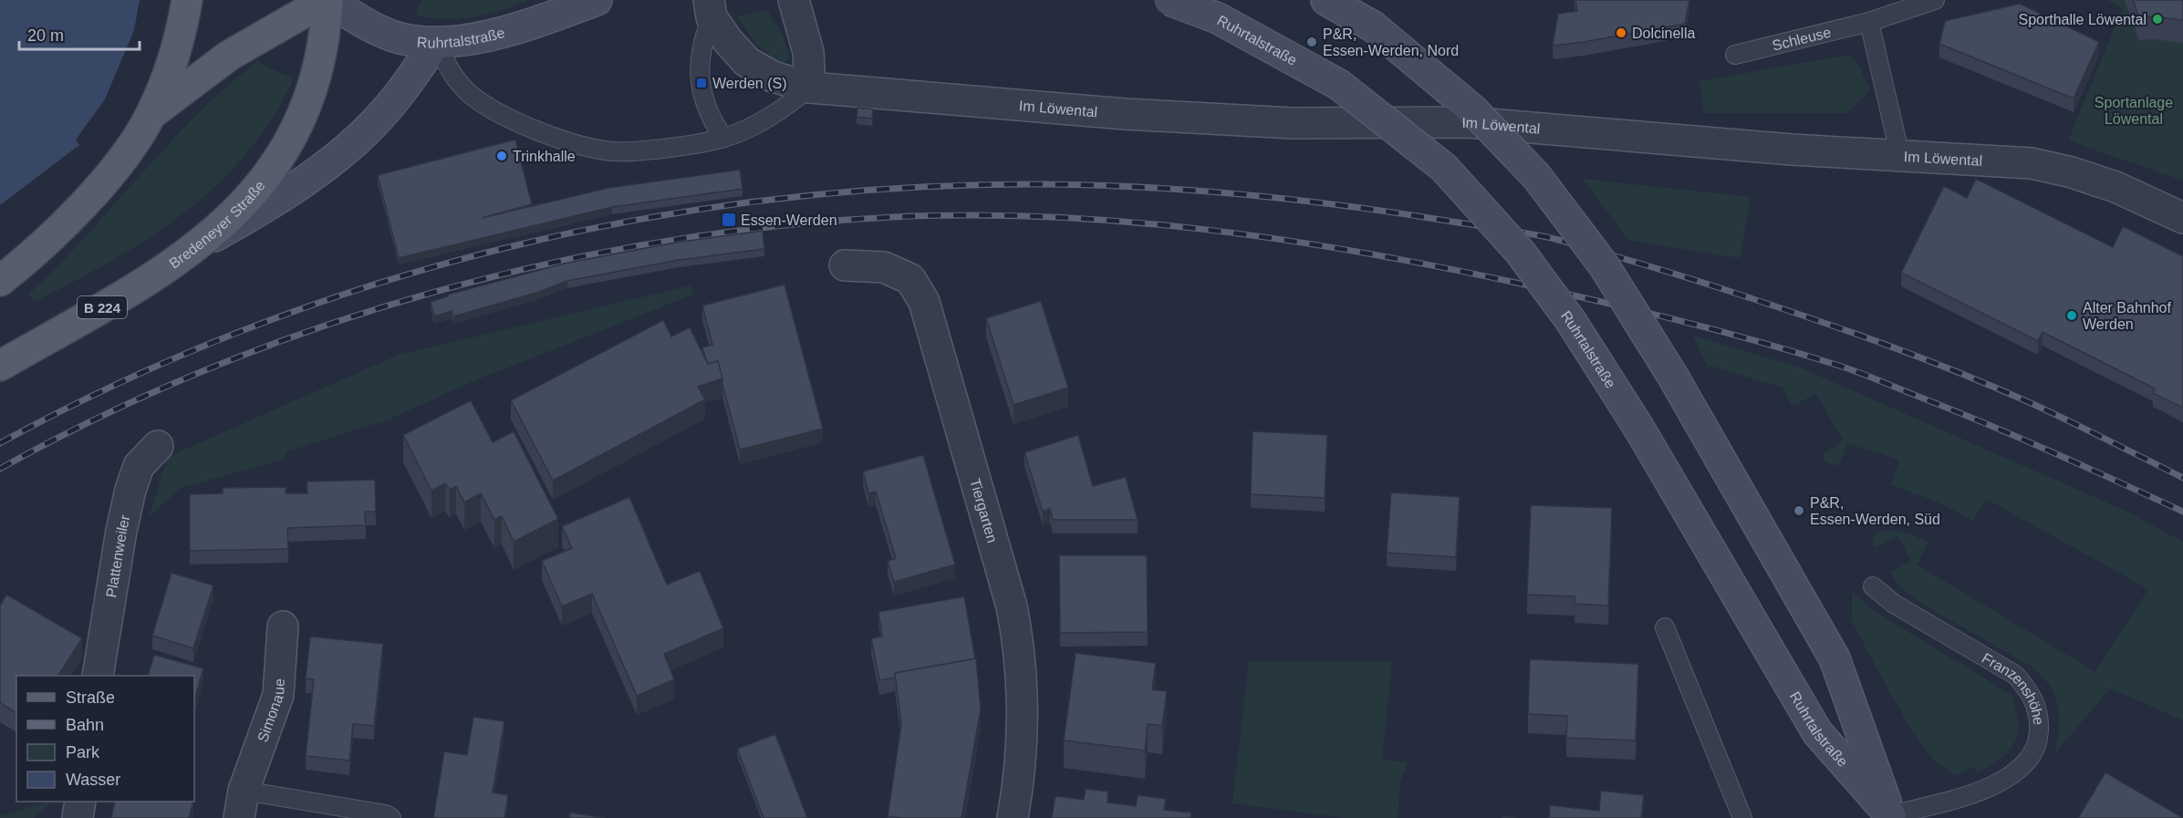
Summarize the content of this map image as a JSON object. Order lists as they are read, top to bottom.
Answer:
{
  "streets": {
    "main road": ["Ruhrtalstraße", "Bredeneyer Straße", "B 224"],
    "street": [
      "Im Löwental",
      "Tiergarten",
      "Plattenweiler",
      "Simonaue"
    ],
    "lane": ["Schleuse", "Franzenshöhe"]
  },
  "crossings": [
    ["Ruhrtalstraße", "Bredeneyer Straße"],
    ["Ruhrtalstraße", "Franzenshöhe"]
  ],
  "parks": ["Sportanlage Löwental"],
  "places": {
    "other": [
      "Sporthalle Löwental",
      "Dolcinella",
      "P&R, Essen-Werden, Nord",
      "Trinkhalle",
      "Alter Bahnhof Werden",
      "P&R, Essen-Werden, Süd"
    ],
    "transit": ["Werden (S)", "Essen-Werden"]
  },
  "legend": [
    "Straße",
    "Bahn",
    "Park",
    "Wasser"
  ],
  "scale_bar": "20 m"
}
